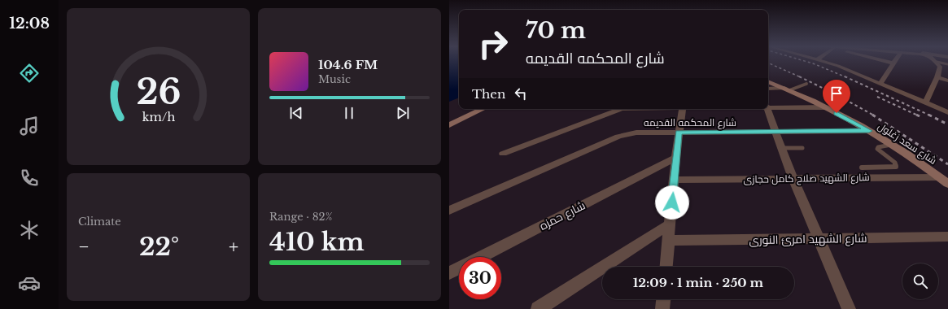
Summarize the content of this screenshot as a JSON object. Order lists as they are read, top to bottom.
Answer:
{
  "streets": {
    "main road": ["شارع سعد زغلول"],
    "street": [
      "شارع المحكمه القديمه",
      "شارع الشهيد صلاح كامل حجازى",
      "شارع حمزه",
      "شارع الشهيد امرئ النورى"
    ]
  },
  "crossings": [
    ["شارع المحكمه القديمه", "شارع سعد زغلول"],
    ["شارع سعد زغلول", "شارع الشهيد صلاح كامل حجازى"]
  ],
  "page": {
    "tabs": "12:08",
    "turn": ["70 m", "شارع المحكمه القديمه"],
    "song": ["104.6 FM", "Music"],
    "then": "Then",
    "tile": [
      "Climate",
      ["Range · 82%", "410 km"]
    ],
    "heat": ["−", "22°", "+"],
    "limit": "30",
    "trip": "12:09 · 1 min · 250 m",
    "gauge": ["26", "km/h"]
  }
}
